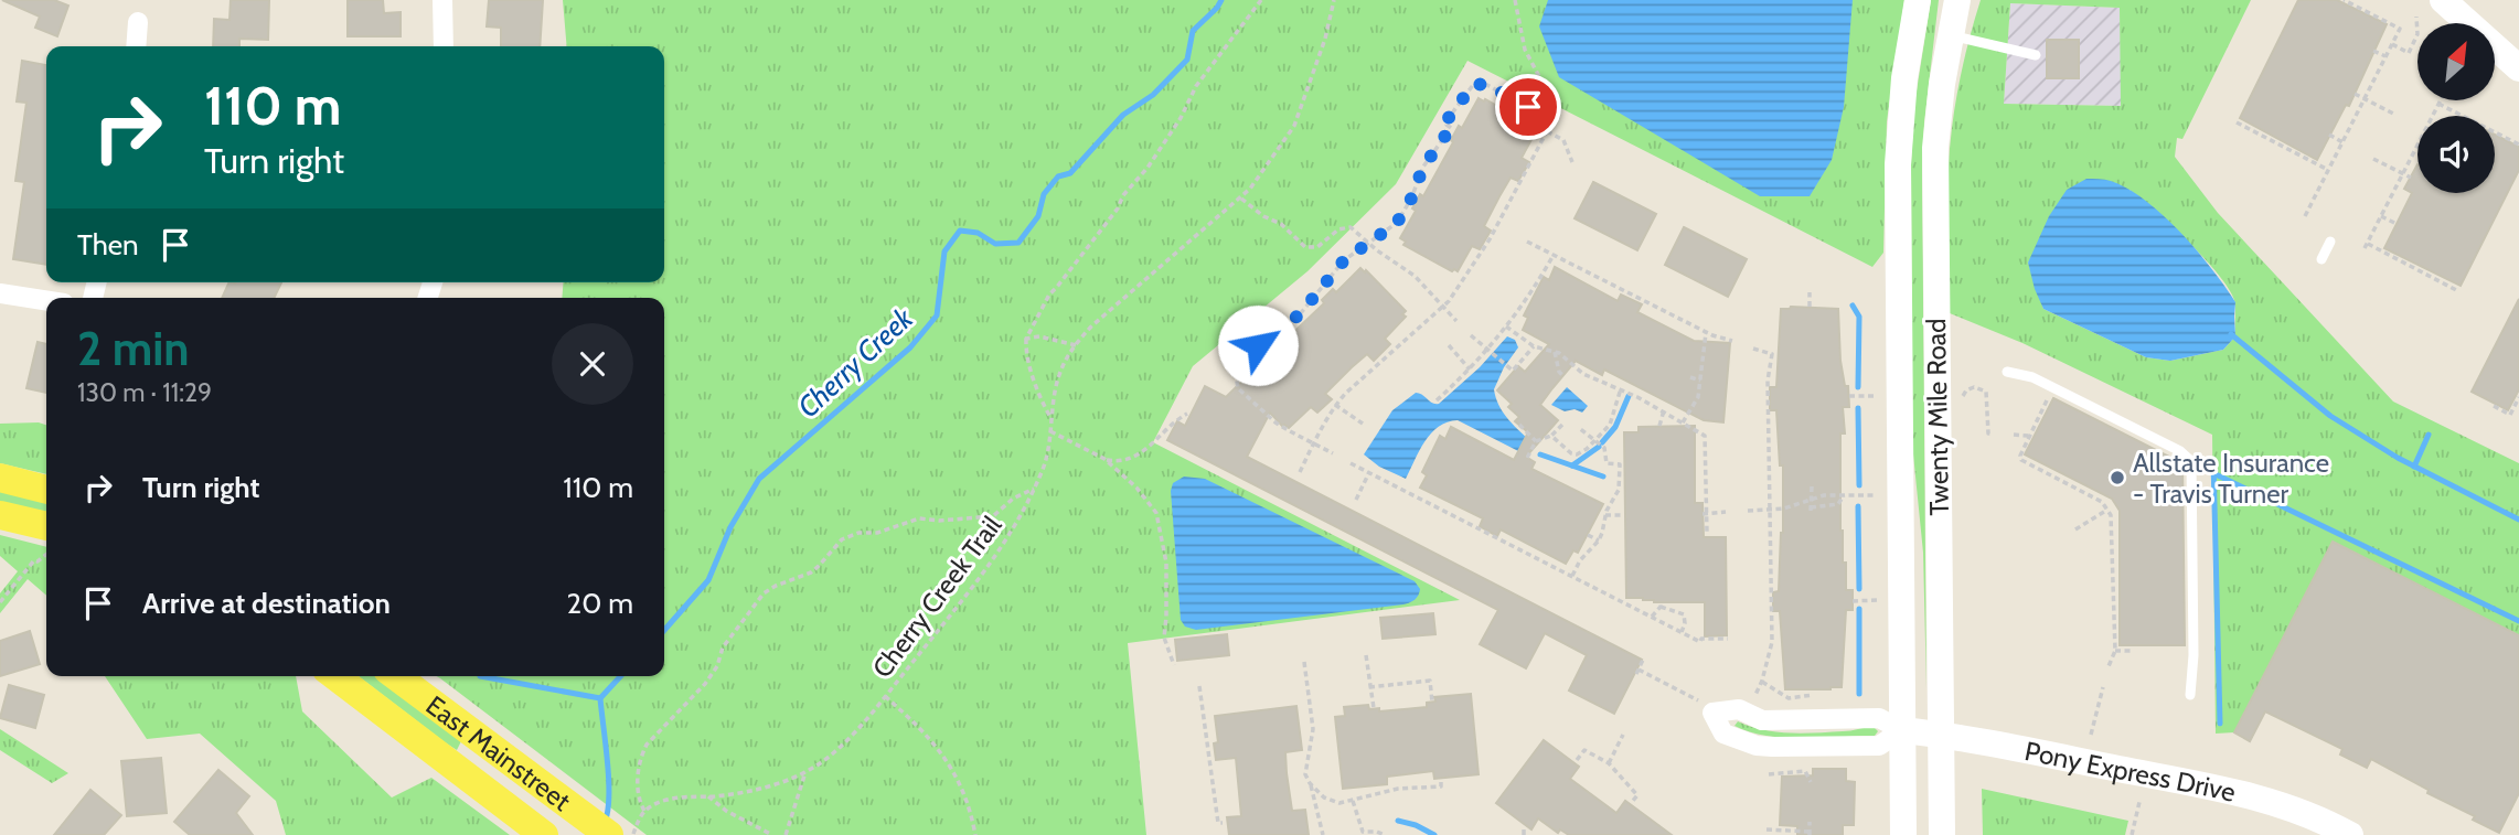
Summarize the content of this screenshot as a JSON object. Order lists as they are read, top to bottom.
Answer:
{
  "streets": {
    "main road": ["Twenty Mile Road", "East Mainstreet", "Pony Express Drive"],
    "path": ["Cherry Creek Trail"]
  },
  "crossings": [
    ["Twenty Mile Road", "Pony Express Drive"]
  ],
  "water": ["Cherry Creek"],
  "places": ["Allstate Insurance - Travis Turner"],
  "north": "top right",
  "page": {
    "turn": ["110 m", "Turn right"],
    "then": "Then",
    "heading": ["2 min", "130 m · 11:29"],
    "list": [
      {
        "name": "Turn right",
        "value": "110 m"
      },
      {
        "name": "Arrive at destination",
        "value": "20 m"
      }
    ]
  }
}
